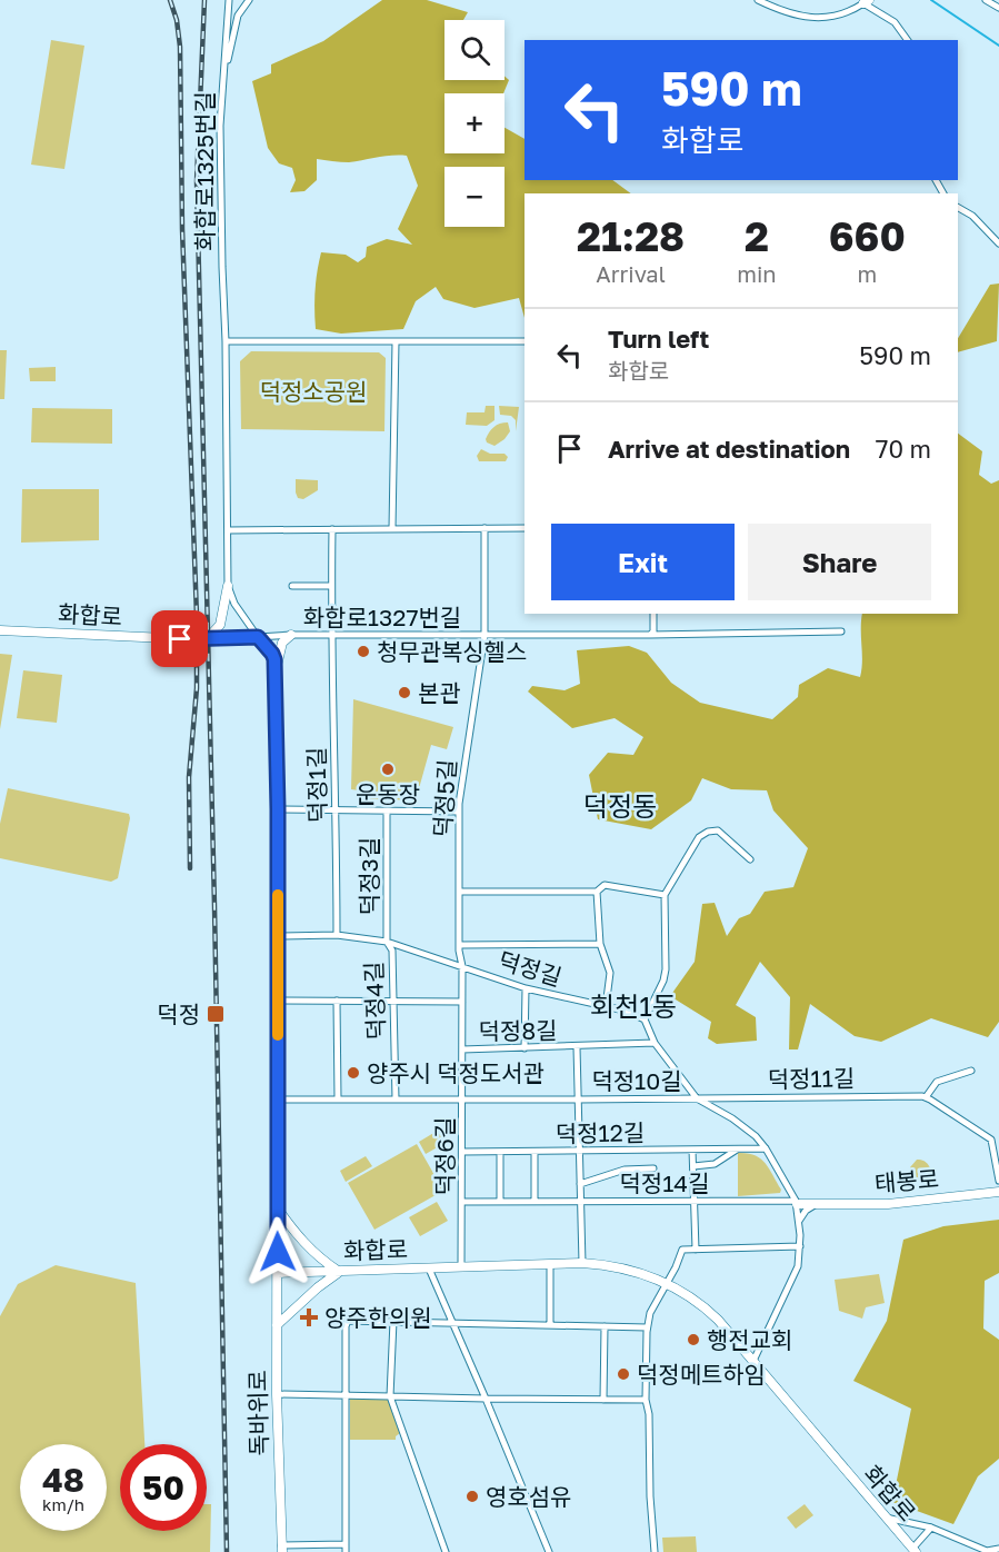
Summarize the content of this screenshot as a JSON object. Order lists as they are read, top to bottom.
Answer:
{
  "streets": {
    "main road": ["화합로", "태봉로", "독바위로"],
    "street": [
      "화합로1325번길",
      "화합로1327번길",
      "덕정1길",
      "덕정5길",
      "덕정3길",
      "덕정길",
      "덕정4길",
      "덕정8길",
      "덕정11길",
      "덕정10길",
      "덕정12길",
      "덕정6길",
      "덕정14길"
    ]
  },
  "crossings": [
    ["화합로1325번길", "화합로"],
    ["화합로", "화합로1327번길"],
    ["화합로", "덕정10길"],
    ["화합로", "덕정6길"],
    ["화합로", "독바위로"],
    ["화합로1327번길", "덕정1길"],
    ["화합로1327번길", "덕정5길"],
    ["덕정1길", "덕정길"],
    ["덕정5길", "덕정길"],
    ["덕정5길", "덕정6길"],
    ["덕정3길", "덕정길"],
    ["덕정3길", "덕정4길"],
    ["덕정길", "덕정4길"],
    ["덕정길", "덕정6길"],
    ["덕정4길", "덕정10길"],
    ["덕정8길", "덕정10길"],
    ["덕정8길", "덕정6길"],
    ["덕정11길", "덕정10길"],
    ["덕정10길", "덕정12길"],
    ["덕정10길", "덕정6길"],
    ["덕정10길", "덕정14길"],
    ["덕정12길", "덕정6길"],
    ["덕정6길", "덕정14길"],
    ["태봉로", "덕정14길"]
  ],
  "districts": ["덕정동", "회천1동"],
  "parks": ["덕정소공원"],
  "places": {
    "other": [
      "청무관복싱헬스",
      "본관",
      "운동장",
      "양주시 덕정도서관",
      "행전교회",
      "덕정메트하임",
      "영호섬유"
    ],
    "transit": ["덕정"],
    "health": ["양주한의원"]
  },
  "page": {
    "map_buttons": ["+", "−"],
    "turn": ["590 m", "화합로"],
    "eta": [
      "21:28",
      "Arrival",
      "2",
      "min",
      "660",
      "m"
    ],
    "list": [
      {
        "name": "Turn left",
        "note": "화합로",
        "value": "590 m"
      },
      {
        "name": "Arrive at destination",
        "value": "70 m"
      }
    ],
    "buttons": ["Exit", "Share"],
    "speed": "48 km/h",
    "limit": "50"
  }
}
